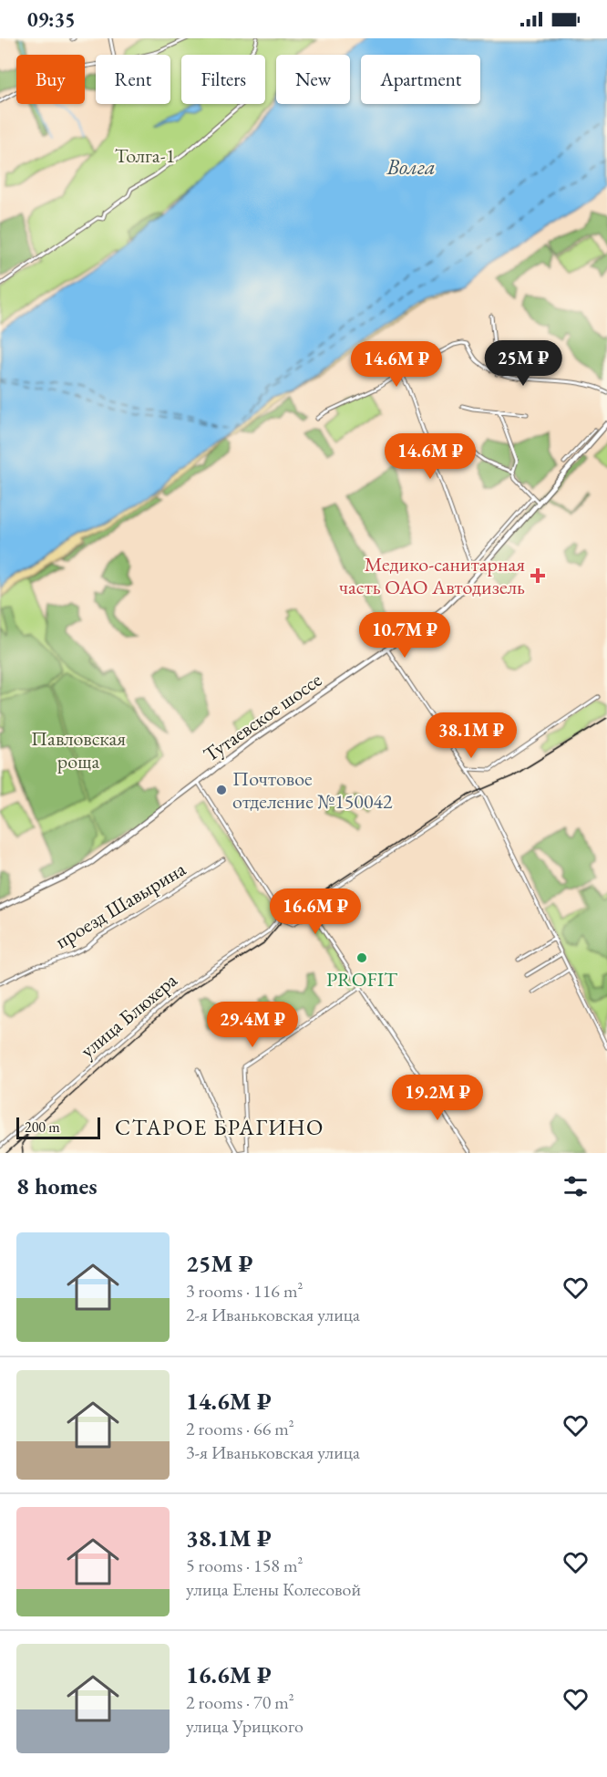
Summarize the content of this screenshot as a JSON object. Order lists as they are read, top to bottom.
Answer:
{
  "streets": {
    "main road": ["Тутаевское шоссе"],
    "street": ["проезд Шавырина", "улица Блюхера"]
  },
  "districts": ["СТАРОЕ БРАГИНО"],
  "water": ["Волга"],
  "parks": ["Толга-1", "Павловская роща"],
  "places": {
    "health": ["Медико-санитарная часть ОАО Автодизель"],
    "other": ["Почтовое отделение №150042", "PROFIT"]
  },
  "scale_bar": "200 m",
  "page": {
    "status": "09:35",
    "chip": [
      "Buy",
      "Rent",
      "Filters",
      "New",
      "Apartment"
    ],
    "price": [
      "25M ₽",
      "14.6M ₽",
      "14.6M ₽",
      "10.7M ₽",
      "38.1M ₽",
      "16.6M ₽",
      "29.4M ₽",
      "19.2M ₽"
    ],
    "scale": "200 m",
    "heading": "8 homes",
    "list": [
      {
        "name": "25M ₽",
        "note": "3 rooms · 116 m² · 2-я Иваньковская улица"
      },
      {
        "name": "14.6M ₽",
        "note": "2 rooms · 66 m² · 3-я Иваньковская улица"
      },
      {
        "name": "38.1M ₽",
        "note": "5 rooms · 158 m² · улица Елены Колесовой"
      },
      {
        "name": "16.6M ₽",
        "note": "2 rooms · 70 m² · улица Урицкого"
      }
    ]
  }
}
